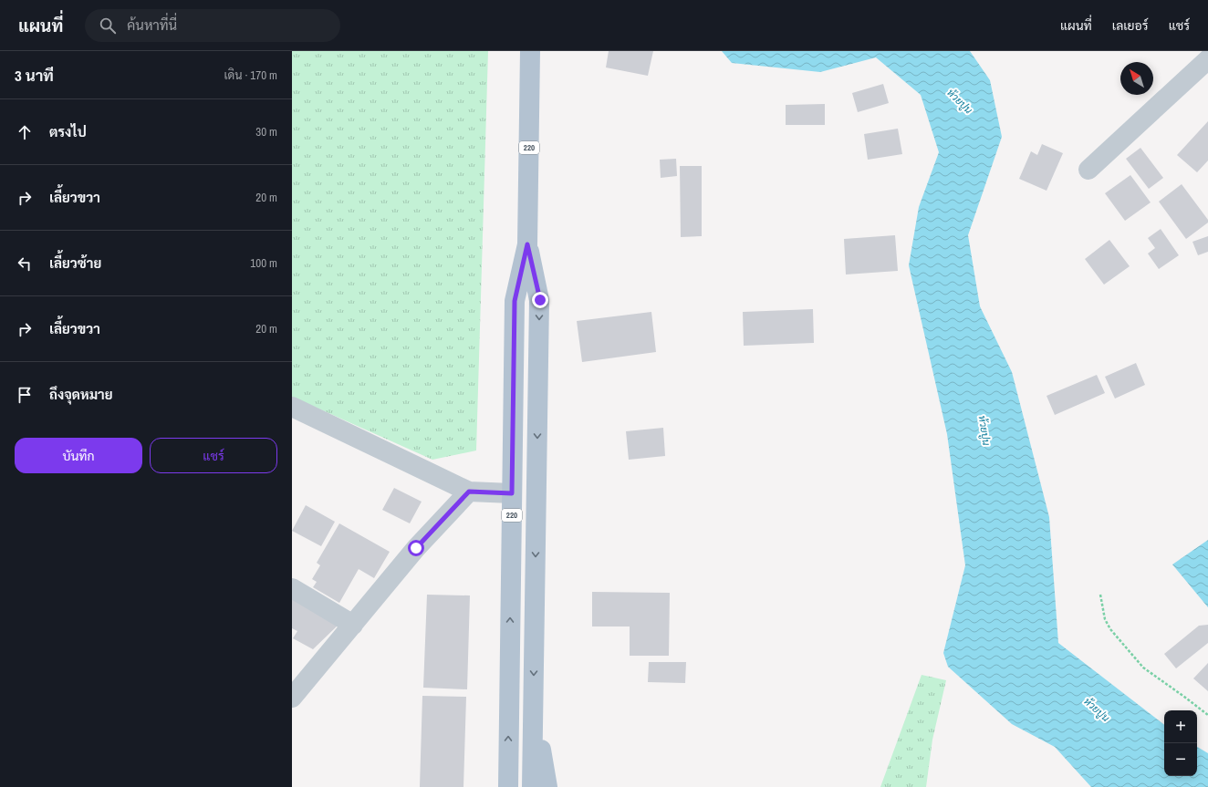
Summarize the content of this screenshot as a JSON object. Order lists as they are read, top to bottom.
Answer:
{
  "streets": {
    "main road": ["220"]
  },
  "water": ["ห้วยปูน"],
  "north": "top left",
  "page": {
    "header": "แผนที่",
    "search": "ค้นหาที่นี่",
    "nav": ["แผนที่", "เลเยอร์", "แชร์"],
    "heading": ["3 นาที", "เดิน · 170 m"],
    "list": [
      ["ตรงไป", "30 m"],
      ["เลี้ยวขวา", "20 m"],
      ["เลี้ยวซ้าย", "100 m"],
      ["เลี้ยวขวา", "20 m"],
      "ถึงจุดหมาย"
    ],
    "buttons": ["บันทึก", "แชร์"],
    "map_buttons": ["+", "−"]
  }
}
